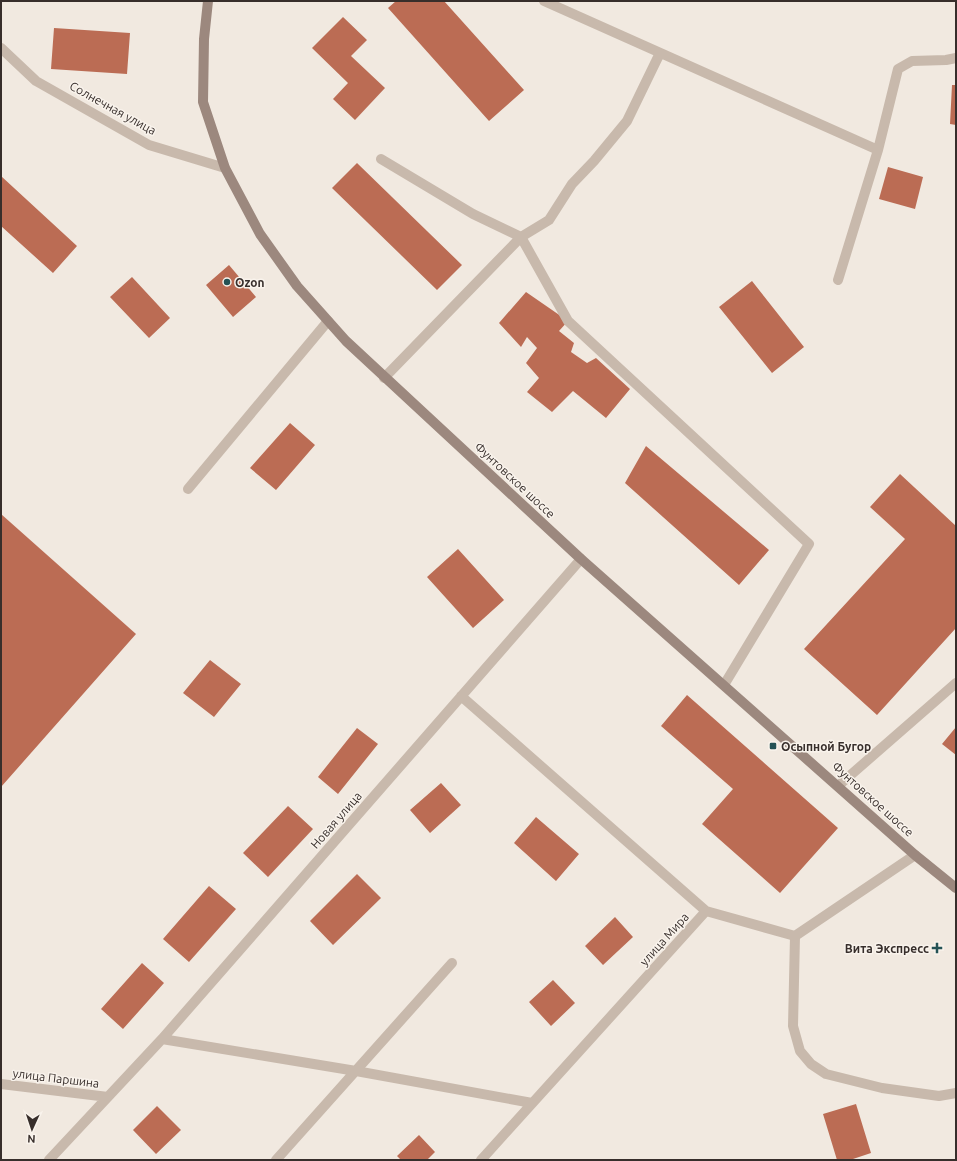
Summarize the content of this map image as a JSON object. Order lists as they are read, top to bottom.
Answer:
{
  "streets": {
    "street": [
      "Солнечная улица",
      "Фунтовское шоссе",
      "Новая улица",
      "улица Мира",
      "улица Паршина"
    ]
  },
  "crossings": [
    ["Солнечная улица", "Фунтовское шоссе"],
    ["Фунтовское шоссе", "Новая улица"],
    ["Новая улица", "улица Паршина"]
  ],
  "places": {
    "other": ["Ozon"],
    "transit": ["Осыпной Бугор"],
    "health": ["Вита Экспресс"]
  },
  "north": "bottom"
}
